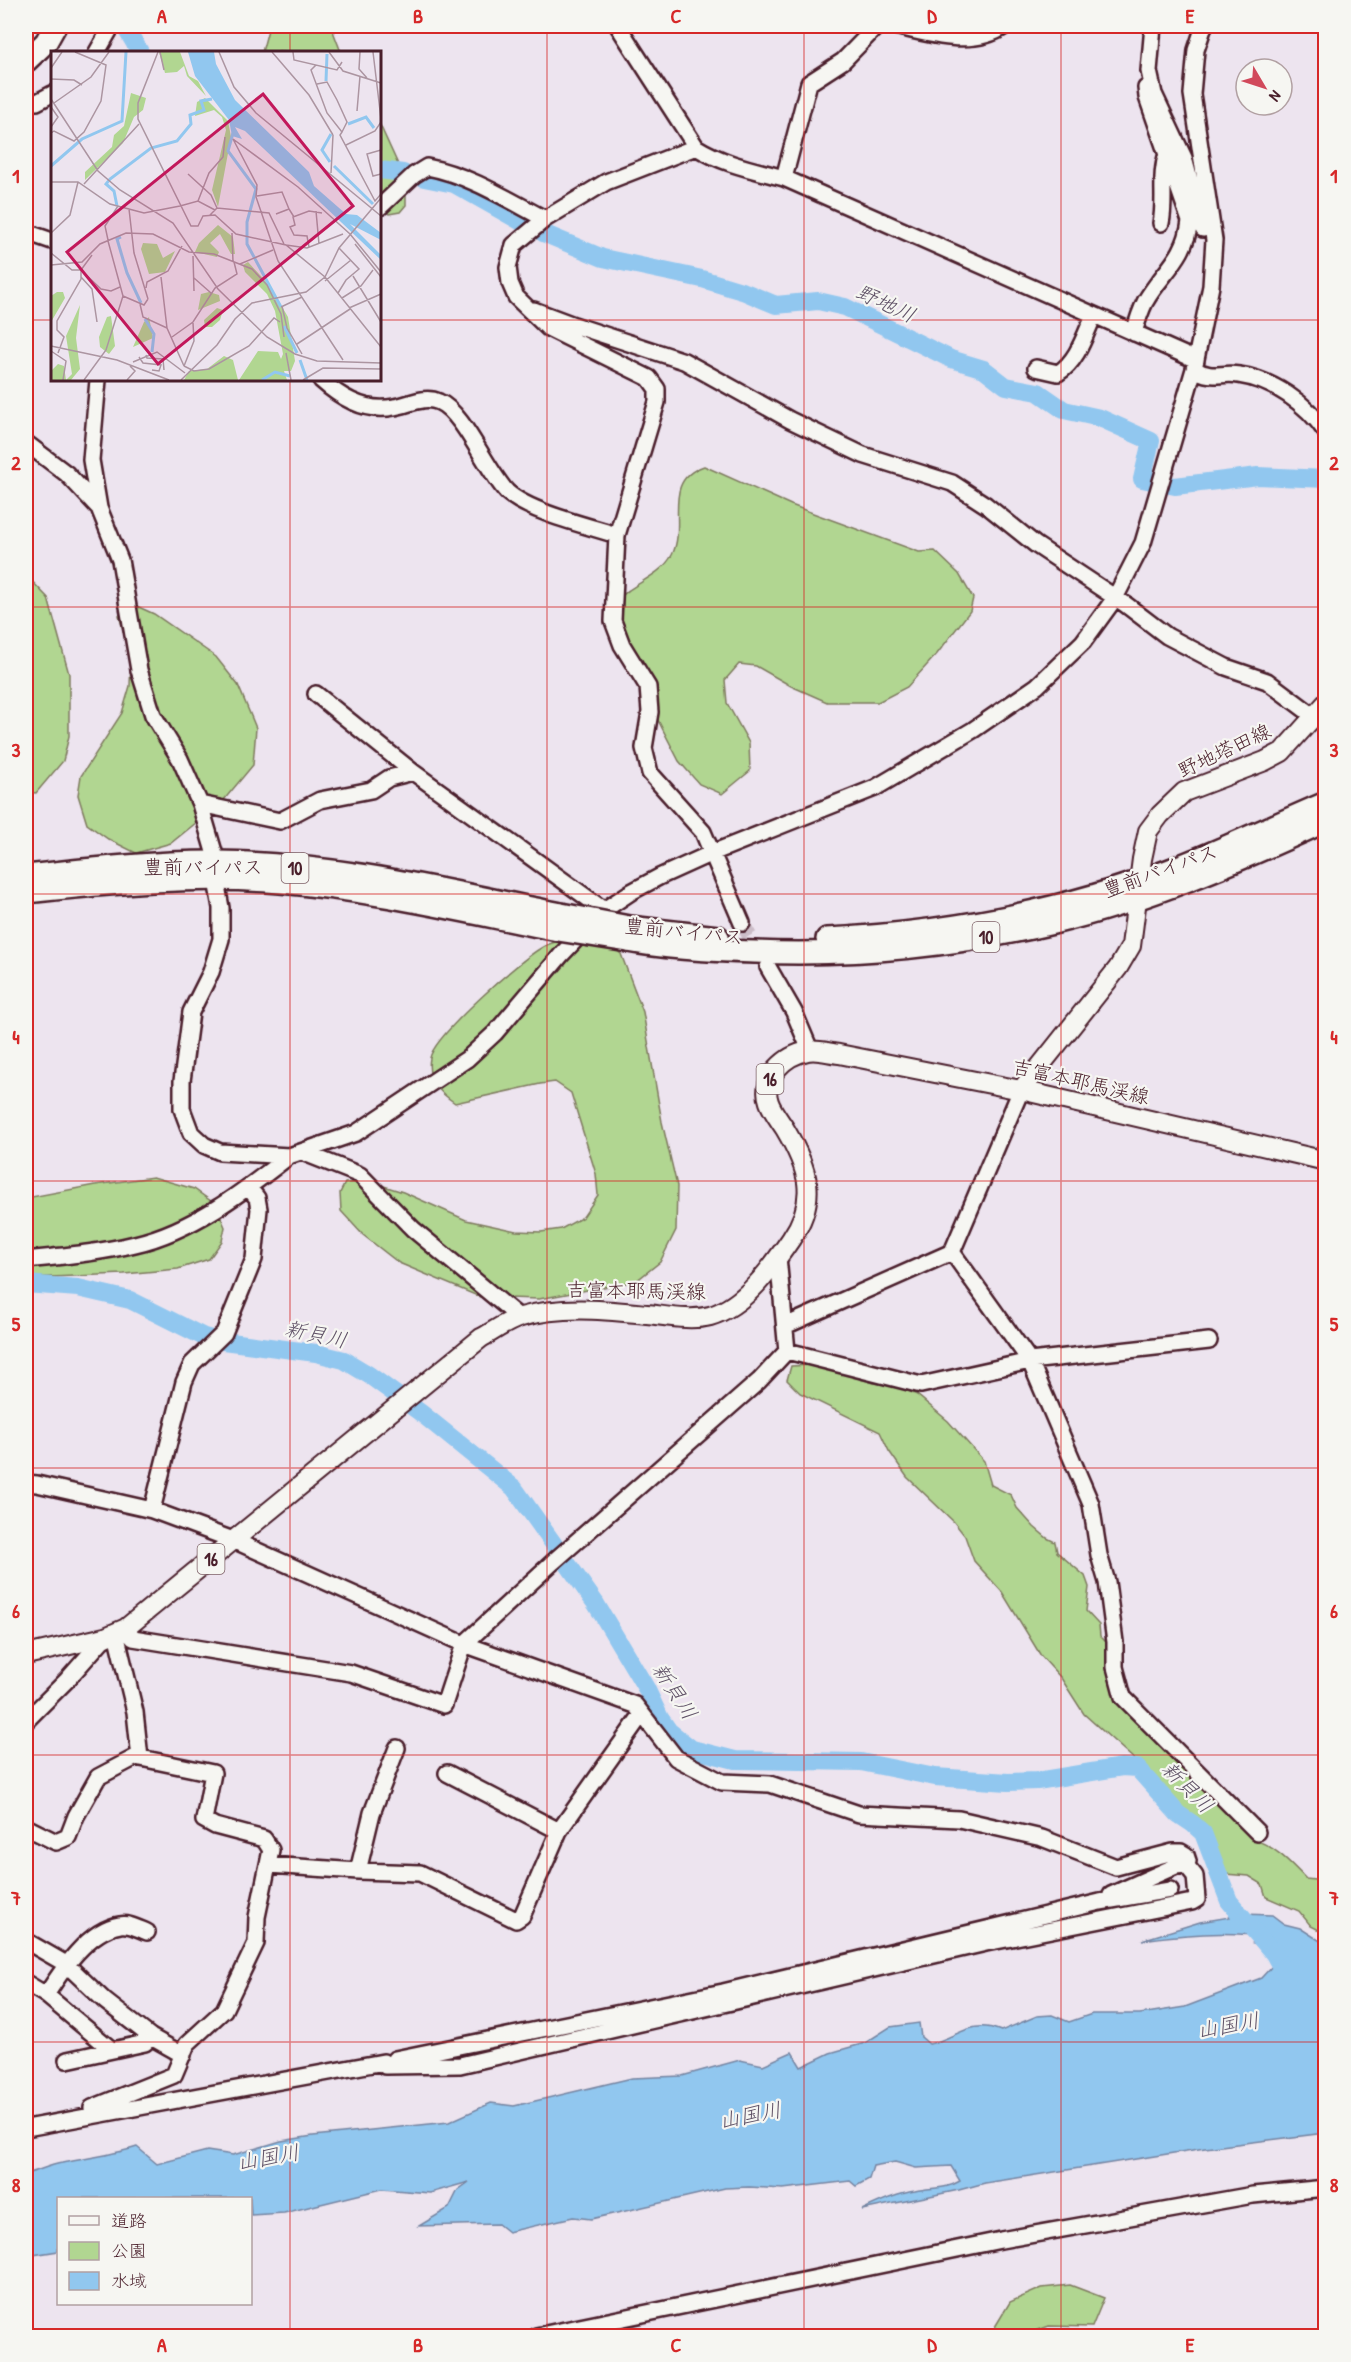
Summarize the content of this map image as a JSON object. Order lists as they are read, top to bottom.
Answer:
{
  "streets": {
    "highway": ["豊前バイパス", "10"],
    "main road": ["野地塔田線", "16", "吉富本耶馬渓線"]
  },
  "crossings": [
    ["野地塔田線", "豊前バイパス"],
    ["野地塔田線", "吉富本耶馬渓線"]
  ],
  "water": ["野地川", "新貝川", "山国川"],
  "legend": ["道路", "公園", "水域"],
  "north": "bottom right",
  "grid": {
    "columns": [
      "A",
      "B",
      "C",
      "D",
      "E"
    ],
    "rows": [
      "1",
      "2",
      "3",
      "4",
      "5",
      "6",
      "7",
      "8"
    ]
  }
}
